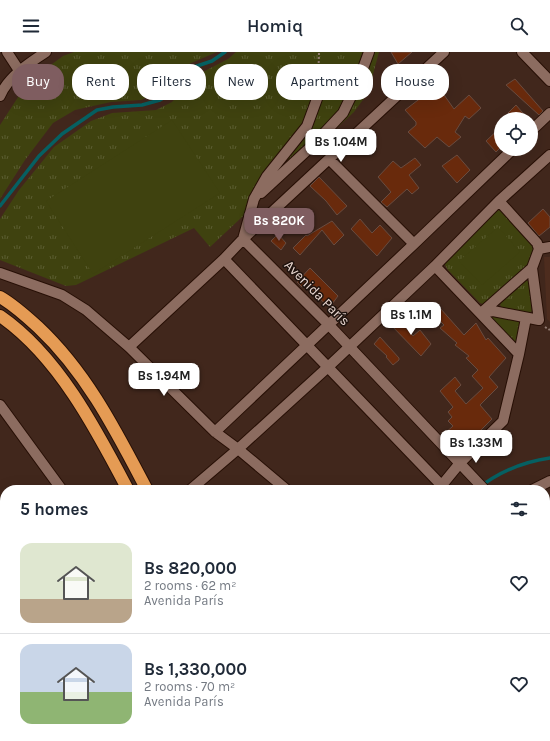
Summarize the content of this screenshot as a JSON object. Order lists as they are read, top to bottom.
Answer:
{
  "streets": {
    "street": ["Avenida París"]
  },
  "page": {
    "header": "Homiq",
    "chip": [
      "Buy",
      "Rent",
      "Filters",
      "New",
      "Apartment",
      "House"
    ],
    "price": [
      "Bs 1.04M",
      "Bs 820K",
      "Bs 1.1M",
      "Bs 1.94M",
      "Bs 1.33M"
    ],
    "heading": "5 homes",
    "list": [
      {
        "name": "Bs 820,000",
        "note": "2 rooms · 62 m² · Avenida París"
      },
      {
        "name": "Bs 1,330,000",
        "note": "2 rooms · 70 m² · Avenida París"
      }
    ]
  }
}
